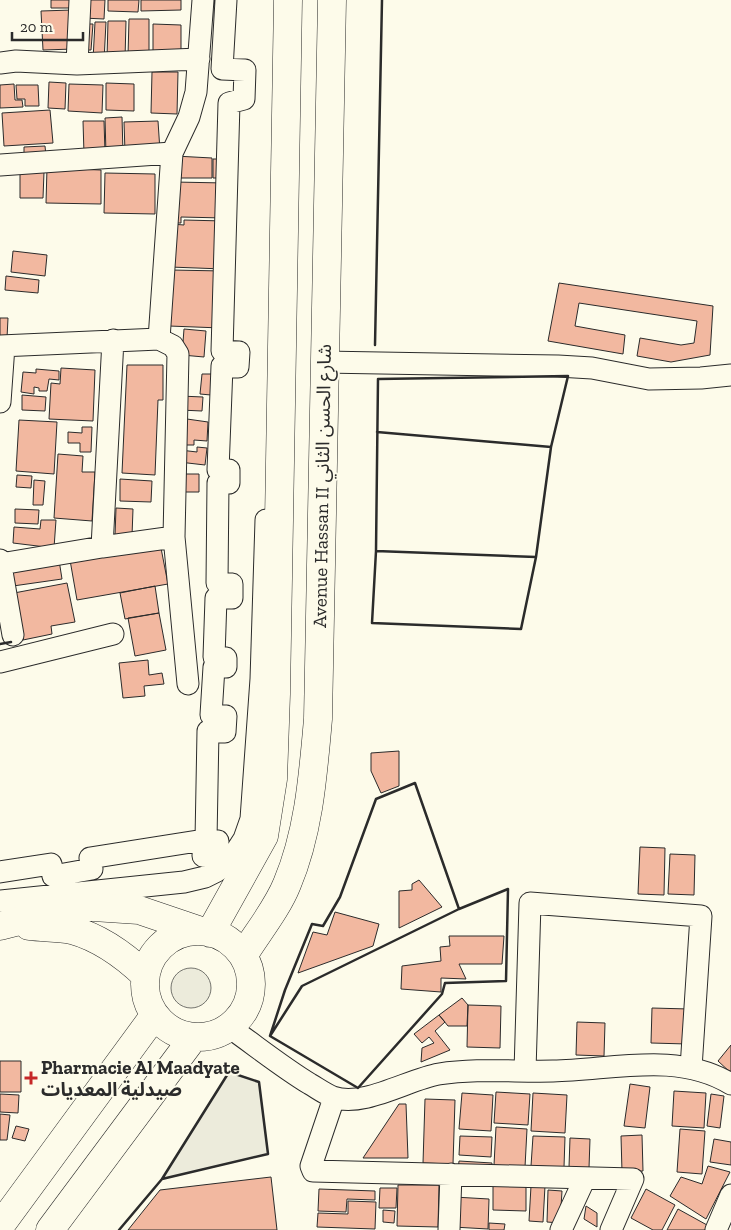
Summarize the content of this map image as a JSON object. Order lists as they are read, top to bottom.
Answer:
{
  "streets": {
    "main road": ["Avenue Hassan II شارع الحسن الثاني"]
  },
  "places": {
    "health": ["Pharmacie Al Maadyate صيدلية المعديات"]
  },
  "scale_bar": "20 m"
}
